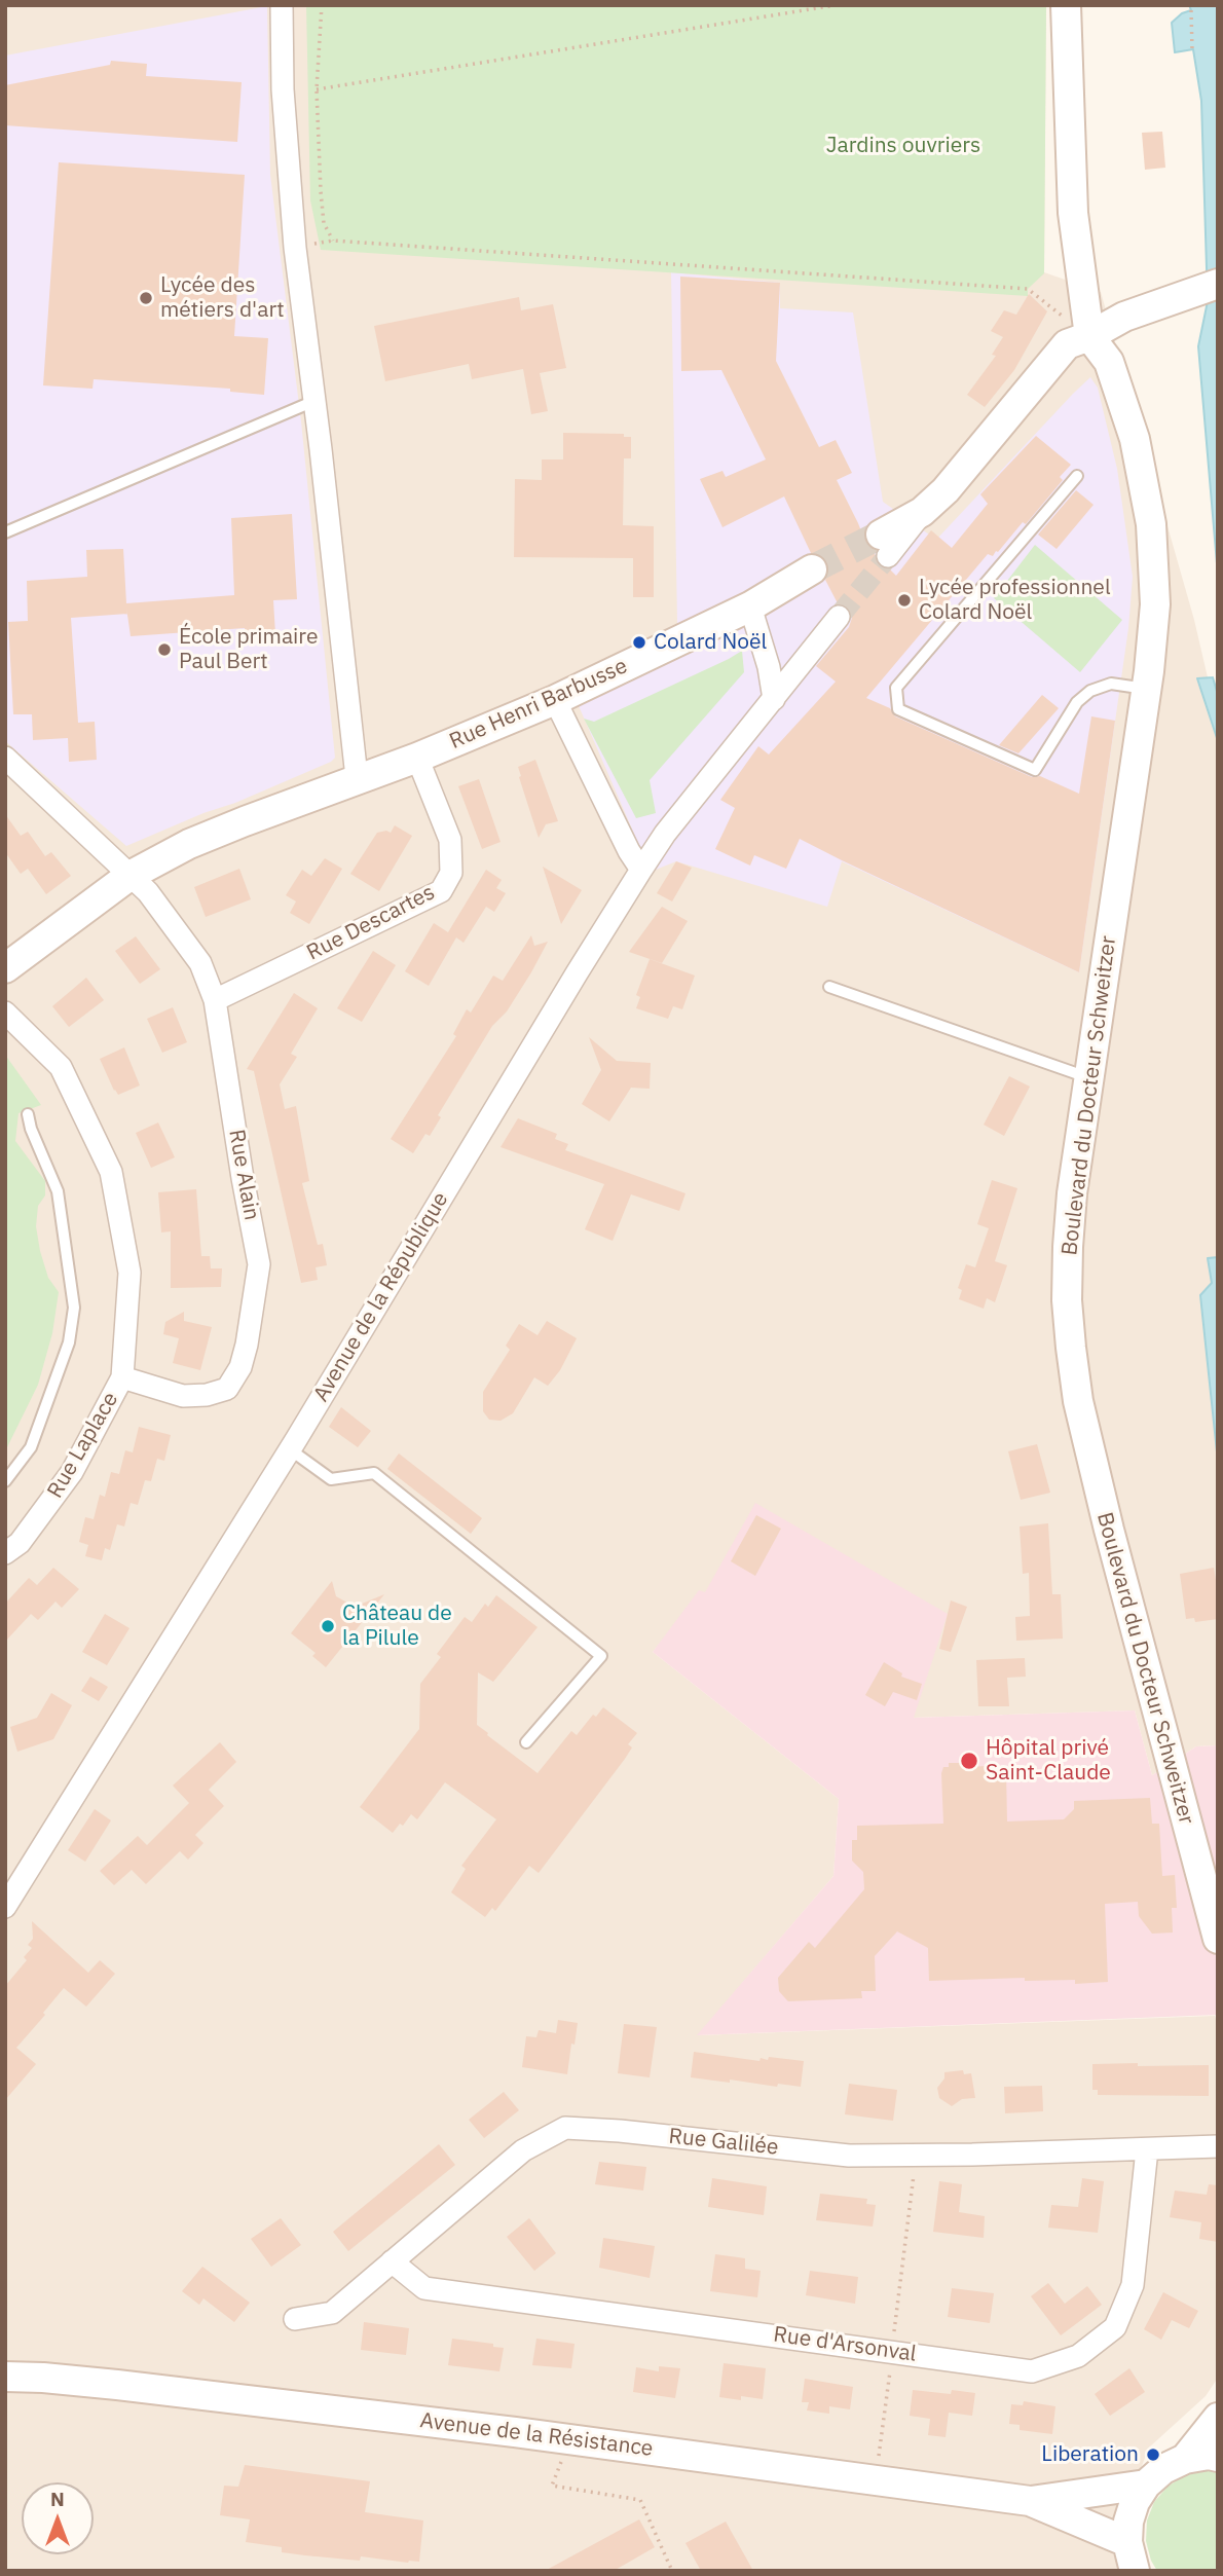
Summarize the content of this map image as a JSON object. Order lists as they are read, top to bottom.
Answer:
{
  "streets": {
    "street": [
      "Rue Henri Barbusse",
      "Rue Descartes",
      "Boulevard du Docteur Schweitzer",
      "Rue Alain",
      "Avenue de la République",
      "Rue Laplace",
      "Rue Galilée",
      "Rue d'Arsonval",
      "Avenue de la Résistance"
    ]
  },
  "crossings": [
    ["Rue Henri Barbusse", "Rue Descartes"],
    ["Rue Henri Barbusse", "Rue Alain"],
    ["Rue Descartes", "Rue Alain"],
    ["Rue Alain", "Rue Laplace"],
    ["Rue Galilée", "Rue d'Arsonval"]
  ],
  "parks": ["Jardins ouvriers"],
  "places": [
    "Lycée des métiers d'art",
    "Lycée professionnel Colard Noël",
    "Colard Noël",
    "École primaire Paul Bert",
    "Château de la Pilule",
    "Hôpital privé Saint-Claude",
    "Liberation"
  ],
  "north": "top"
}
